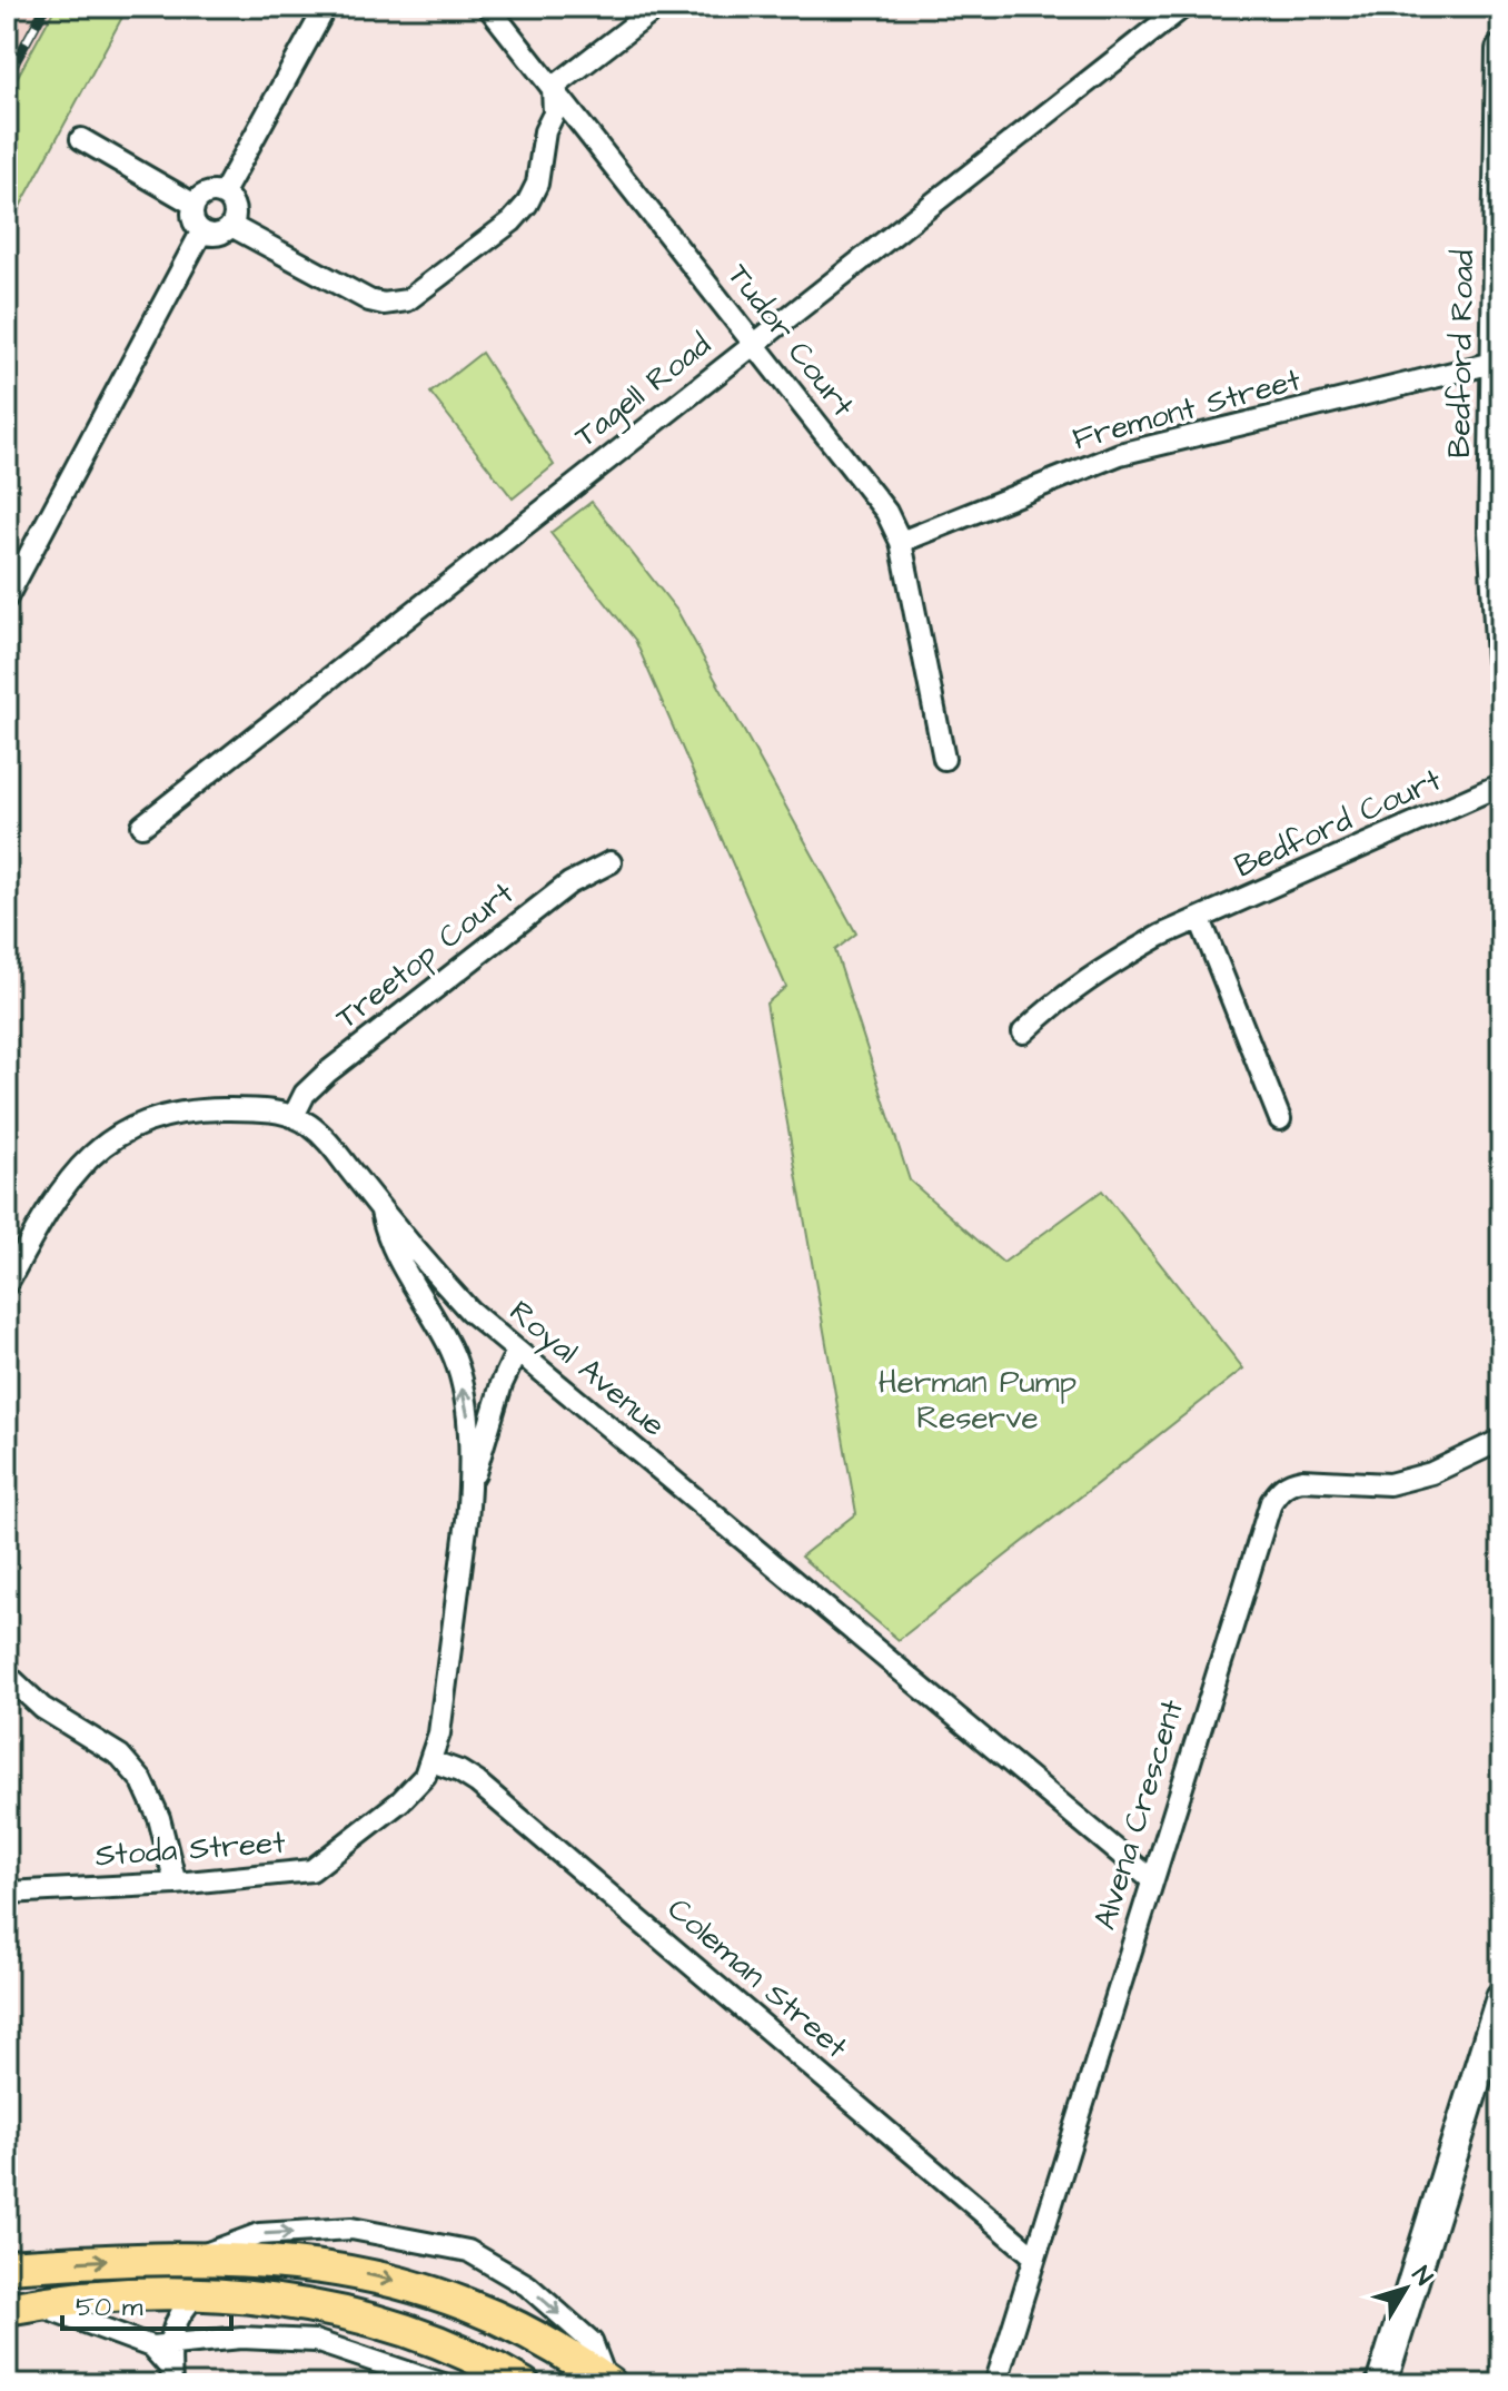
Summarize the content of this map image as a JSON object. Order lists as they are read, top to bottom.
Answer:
{
  "streets": {
    "main road": ["Bedford Road"],
    "street": [
      "Tudor Court",
      "Tagell Road",
      "Fremont Street",
      "Bedford Court",
      "Treetop Court",
      "Royal Avenue",
      "Alvena Crescent",
      "Stoda Street",
      "Coleman Street"
    ]
  },
  "crossings": [
    ["Tudor Court", "Tagell Road"],
    ["Tudor Court", "Fremont Street"],
    ["Bedford Road", "Fremont Street"],
    ["Treetop Court", "Royal Avenue"],
    ["Royal Avenue", "Alvena Crescent"],
    ["Royal Avenue", "Stoda Street"],
    ["Alvena Crescent", "Coleman Street"],
    ["Stoda Street", "Coleman Street"]
  ],
  "parks": ["Herman Pump Reserve"],
  "scale_bar": "50 m",
  "north": "top right"
}
